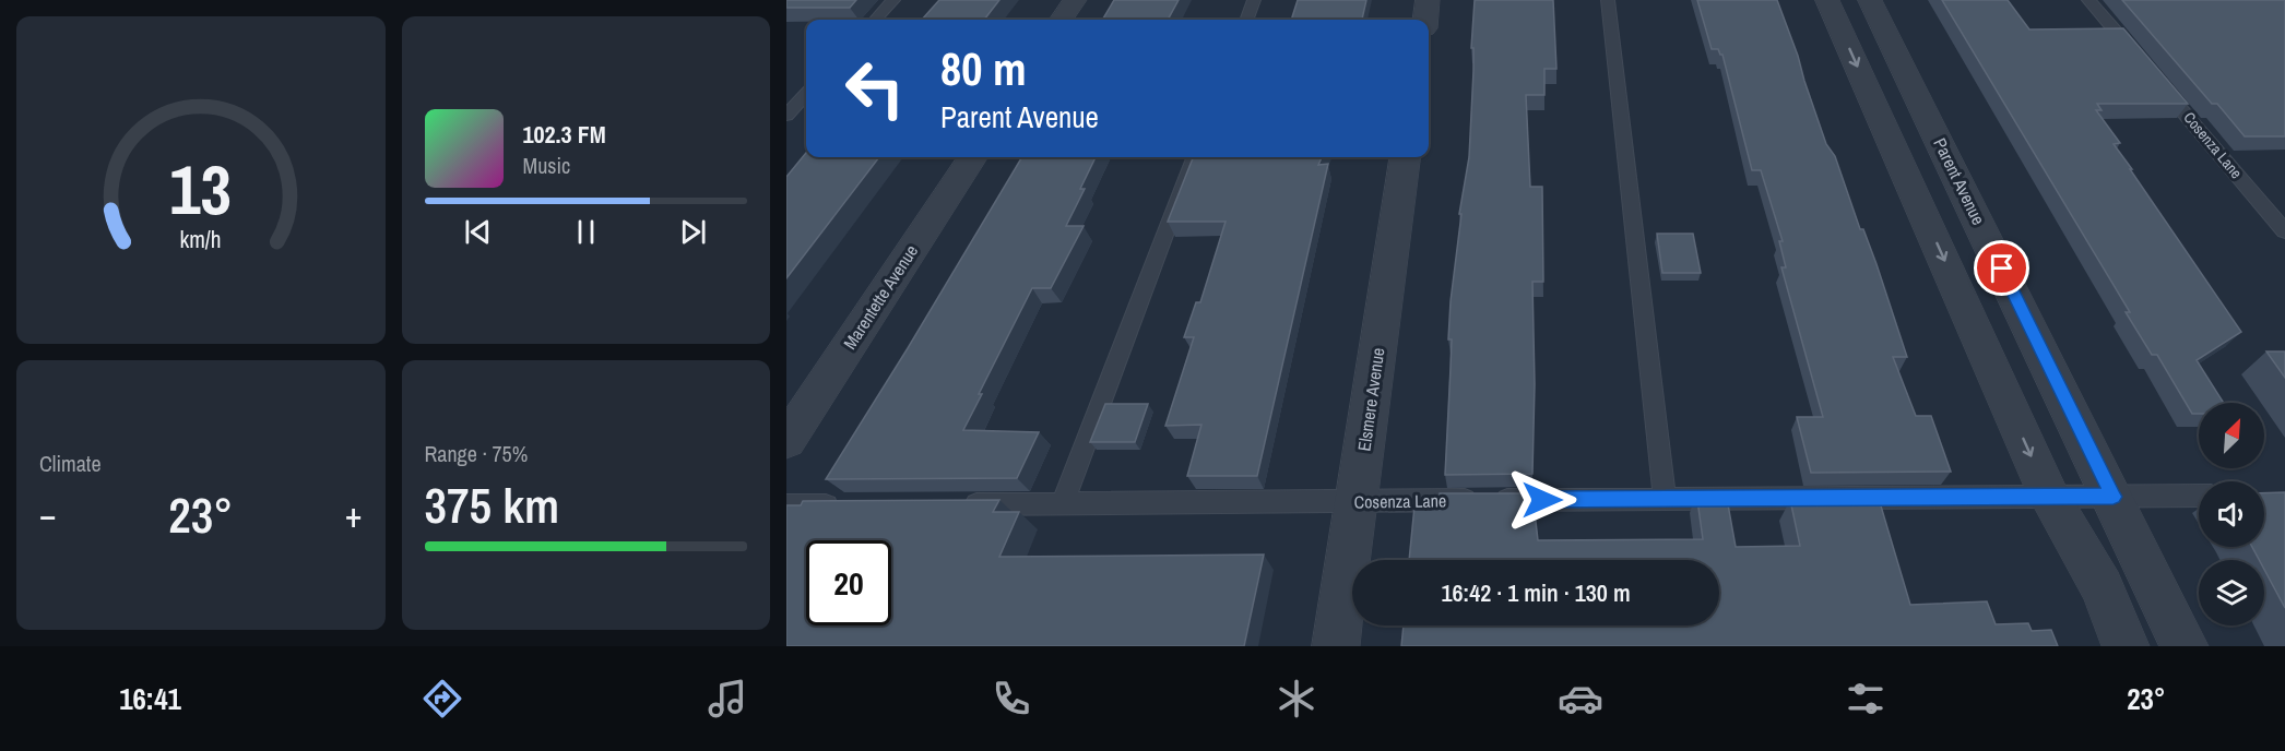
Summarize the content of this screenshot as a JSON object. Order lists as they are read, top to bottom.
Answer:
{
  "streets": {
    "street": ["Parent Avenue", "Marentette Avenue", "Elsmere Avenue"],
    "lane": ["Cosenza Lane"]
  },
  "crossings": [
    ["Cosenza Lane", "Parent Avenue"],
    ["Cosenza Lane", "Elsmere Avenue"]
  ],
  "north": "top right",
  "page": {
    "turn": ["80 m", "Parent Avenue"],
    "song": ["102.3 FM", "Music"],
    "tile": [
      "Climate",
      ["Range · 75%", "375 km"]
    ],
    "heat": ["−", "23°", "+"],
    "limit": "20",
    "trip": "16:42 · 1 min · 130 m",
    "tabs": ["16:41", "23°"],
    "gauge": ["13", "km/h"]
  }
}
